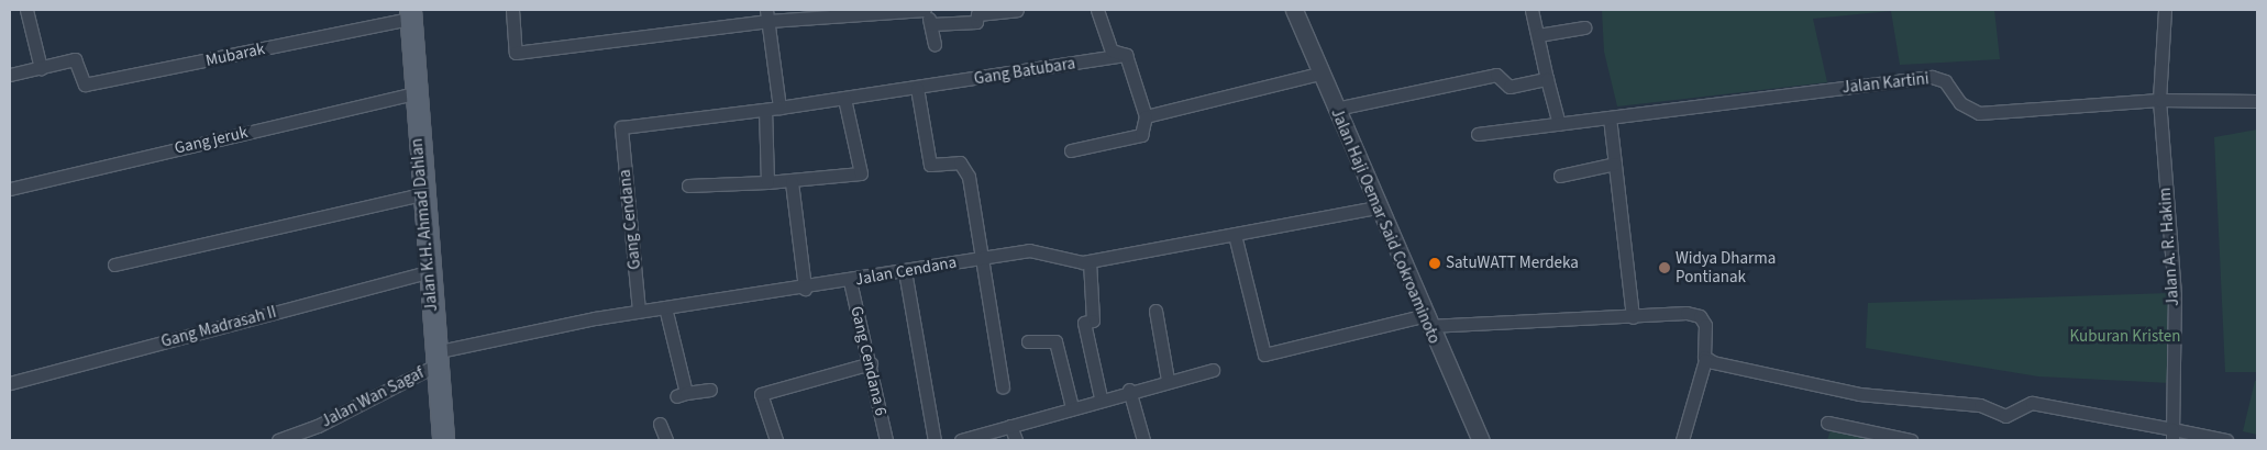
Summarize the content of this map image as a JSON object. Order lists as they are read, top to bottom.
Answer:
{
  "streets": {
    "main road": ["Jalan K.H. Ahmad Dahlan"],
    "street": [
      "Mubarak",
      "Gang Batubara",
      "Jalan Kartini",
      "Gang jeruk",
      "Gang Cendana",
      "Jalan Haji Oemar Said Cokroaminoto",
      "Jalan A. R. Hakim",
      "Jalan Cendana",
      "Gang Madrasah II",
      "Gang Cendana 6",
      "Jalan Wan Sagaf"
    ]
  },
  "crossings": [
    ["Mubarak", "Jalan K.H. Ahmad Dahlan"],
    ["Gang Batubara", "Gang Cendana"],
    ["Jalan Kartini", "Jalan A. R. Hakim"],
    ["Gang jeruk", "Jalan K.H. Ahmad Dahlan"],
    ["Gang Cendana", "Jalan Cendana"],
    ["Jalan K.H. Ahmad Dahlan", "Jalan Cendana"],
    ["Jalan K.H. Ahmad Dahlan", "Gang Madrasah II"],
    ["Jalan K.H. Ahmad Dahlan", "Jalan Wan Sagaf"],
    ["Jalan Haji Oemar Said Cokroaminoto", "Jalan Cendana"],
    ["Jalan Cendana", "Gang Cendana 6"],
    ["Jalan Cendana", "Jalan Wan Sagaf"]
  ],
  "parks": ["Kuburan Kristen"],
  "places": ["SatuWATT Merdeka", "Widya Dharma Pontianak"]
}
